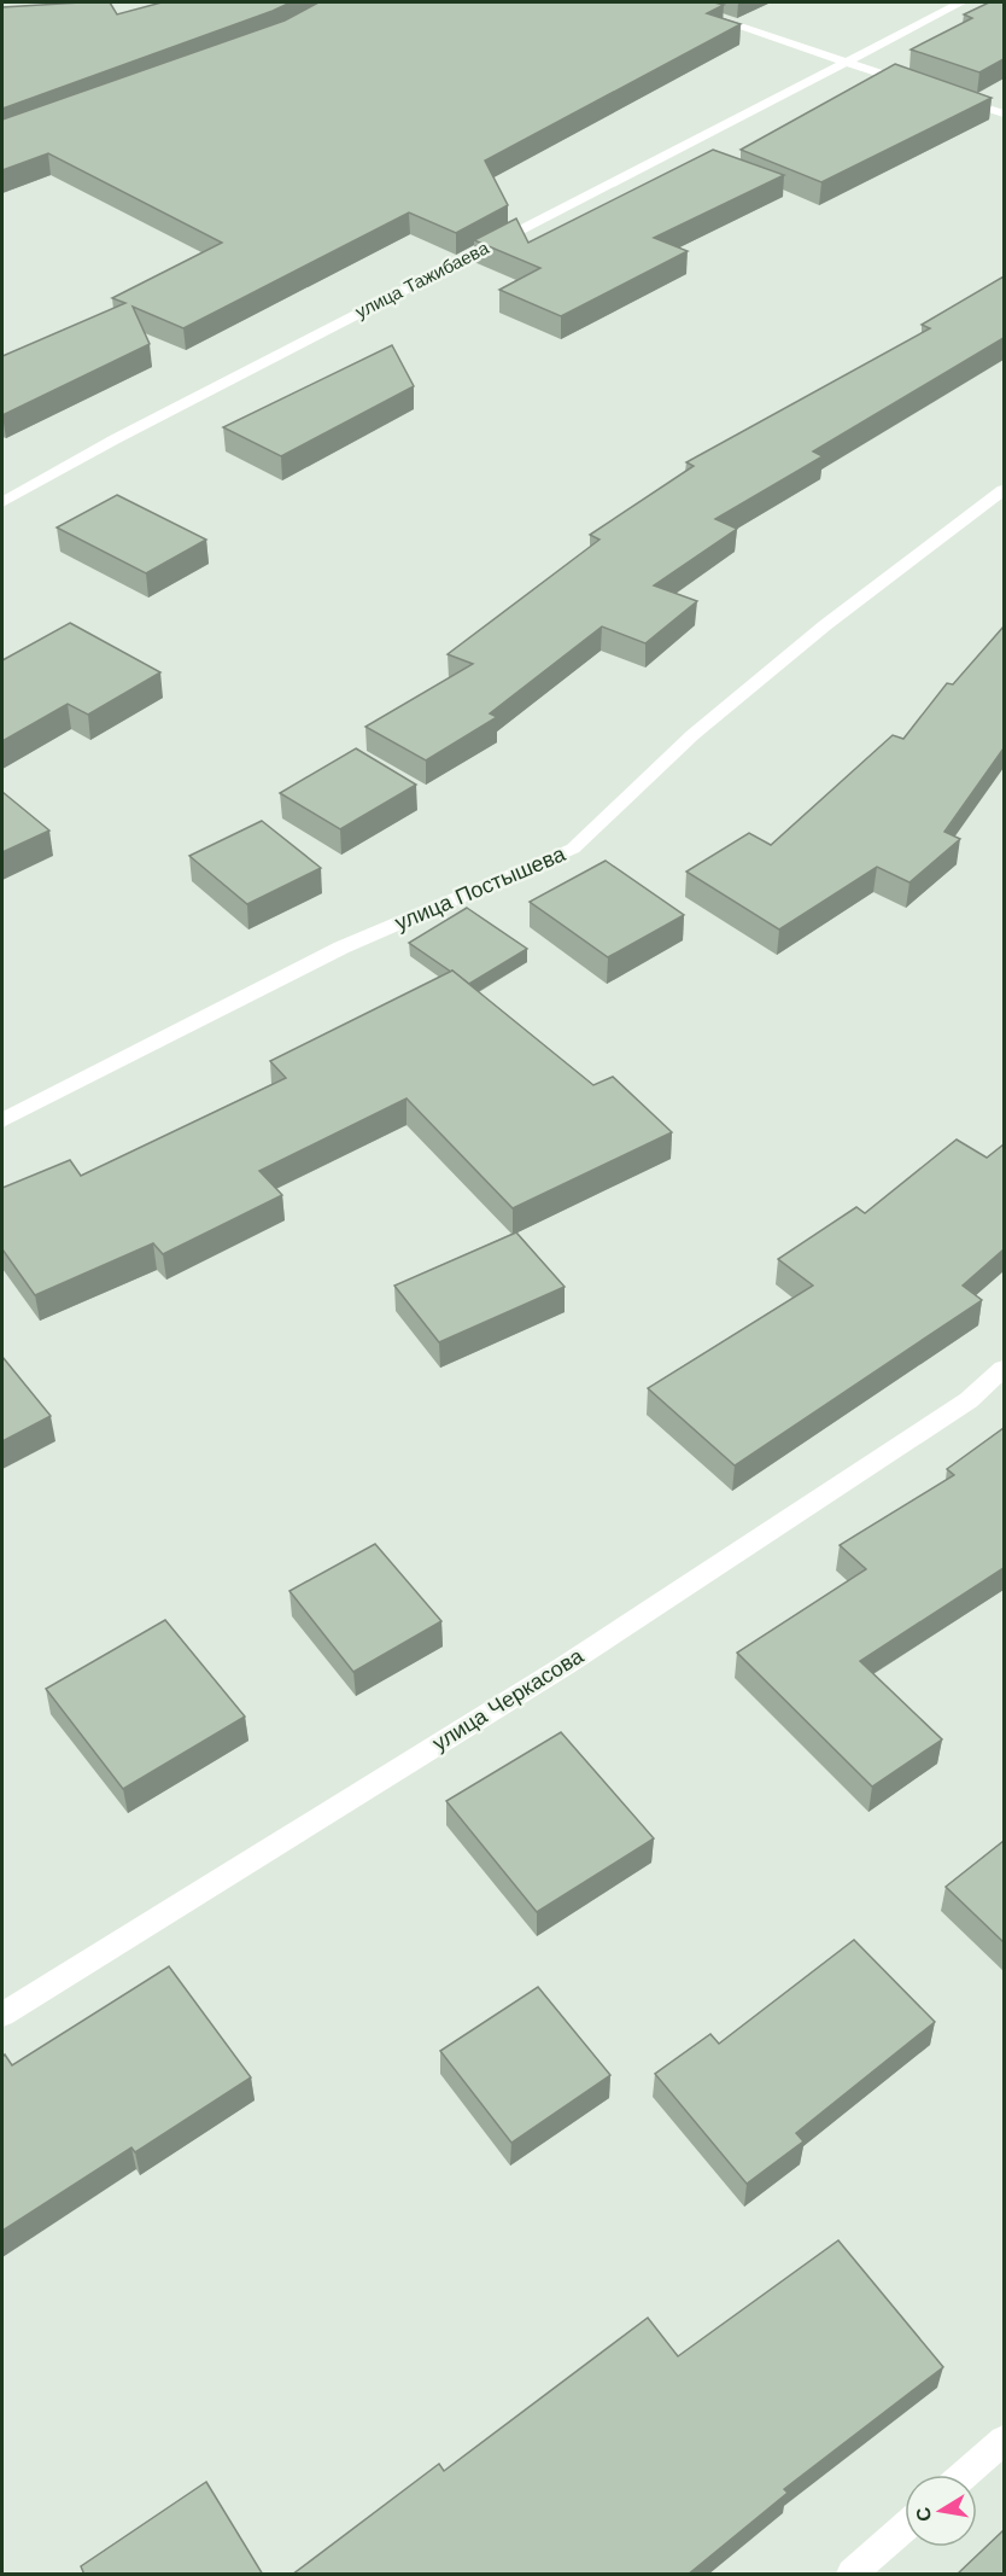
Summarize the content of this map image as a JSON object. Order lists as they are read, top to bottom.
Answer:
{
  "streets": {
    "street": ["улица Тажибаева", "улица Постышева", "улица Черкасова"]
  },
  "north": "left"
}
